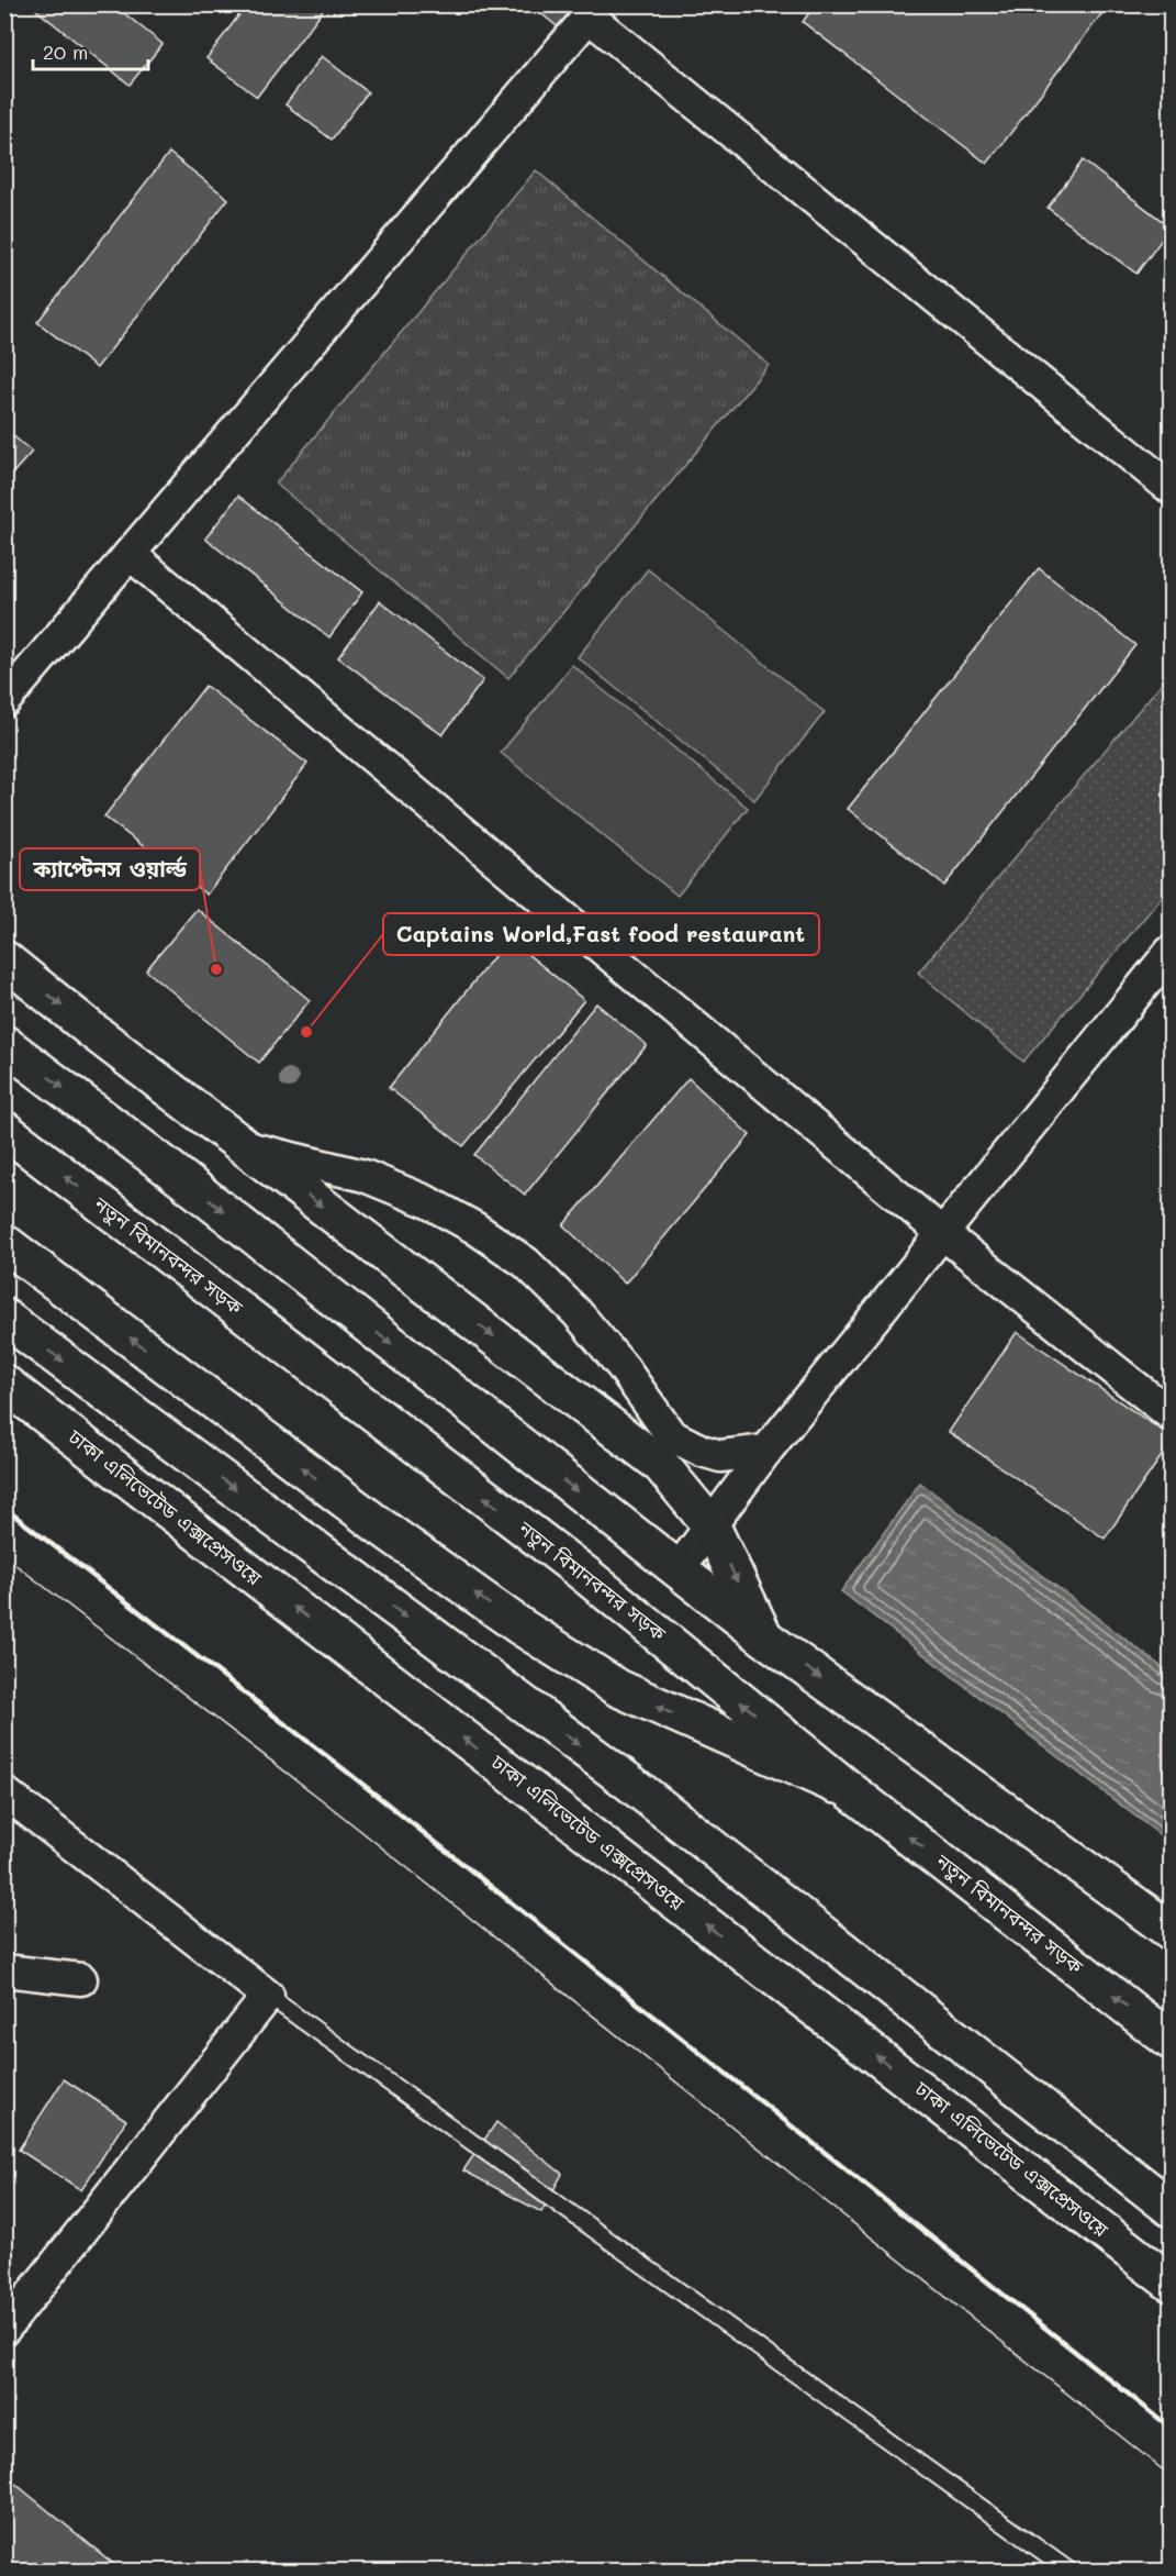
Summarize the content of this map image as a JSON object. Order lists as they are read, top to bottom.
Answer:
{
  "streets": {
    "main road": ["নতুন বিমানবন্দর সড়ক", "ঢাকা এলিভেটেড এক্সপ্রেসওয়ে"]
  },
  "places": ["ক্যাপ্টেনস ওয়ার্ল্ড", "Captains World,Fast food restaurant"],
  "scale_bar": "20 m"
}
